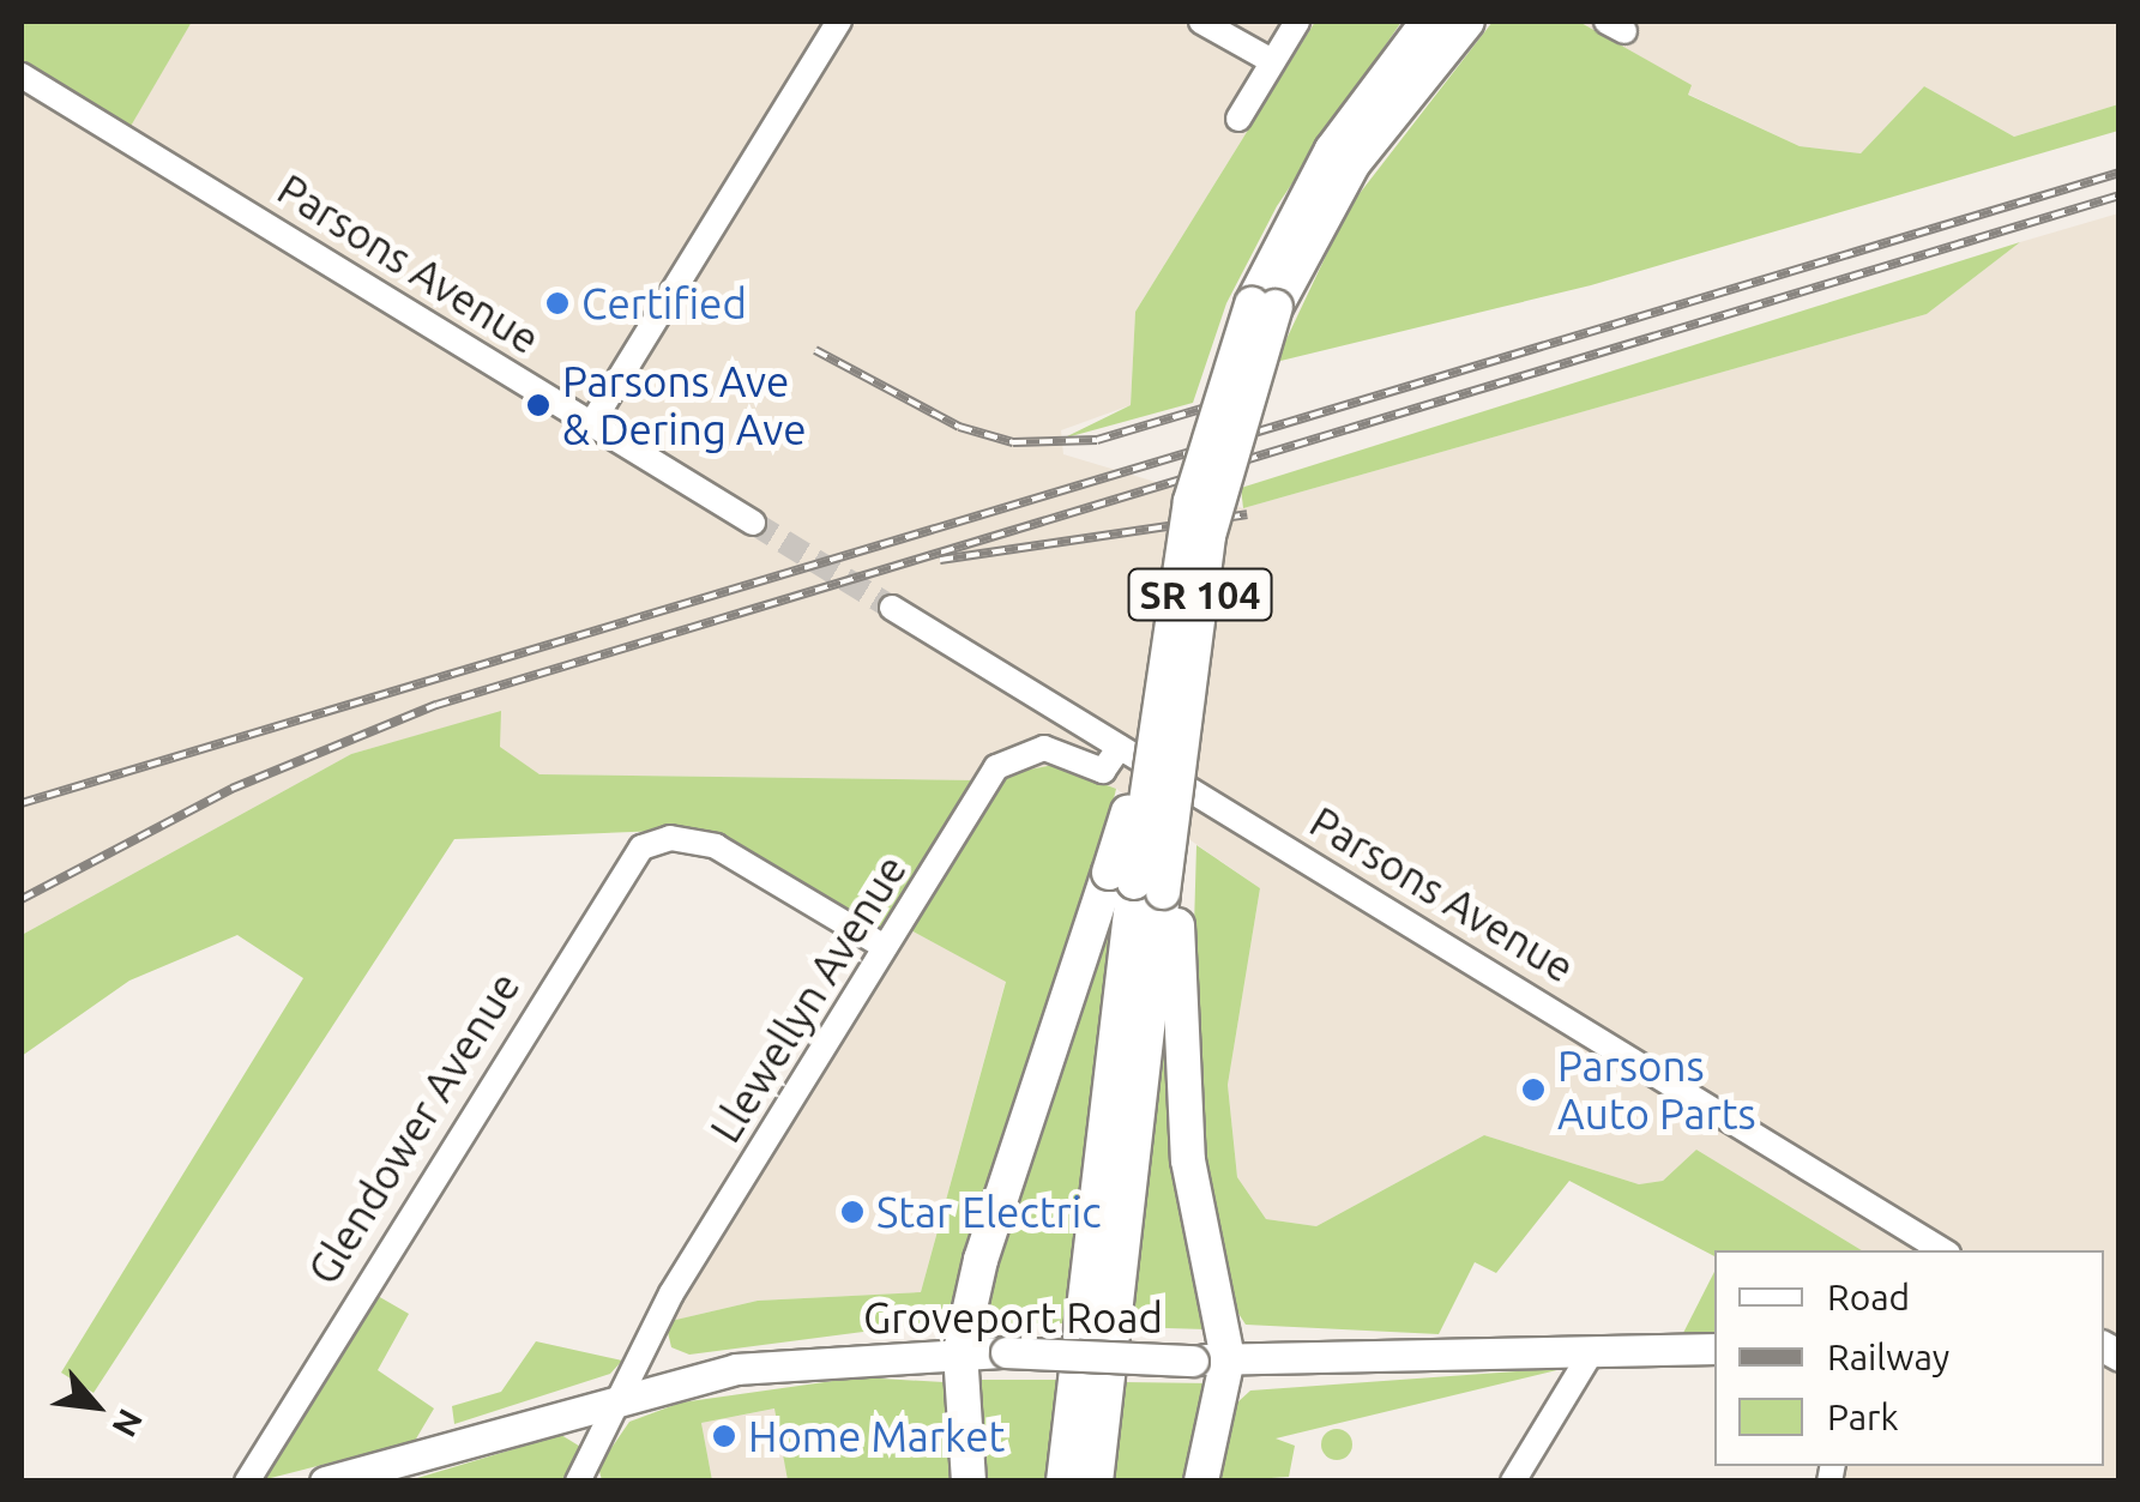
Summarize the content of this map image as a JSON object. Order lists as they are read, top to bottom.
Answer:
{
  "streets": {
    "highway": ["SR 104"],
    "main road": ["Groveport Road"],
    "street": ["Parsons Avenue", "Llewellyn Avenue", "Glendower Avenue"]
  },
  "crossings": [
    ["Parsons Avenue", "Llewellyn Avenue"],
    ["Llewellyn Avenue", "Glendower Avenue"],
    ["Llewellyn Avenue", "Groveport Road"]
  ],
  "places": [
    "Certified",
    "Parsons Ave & Dering Ave",
    "Parsons Auto Parts",
    "Star Electric",
    "Home Market"
  ],
  "legend": ["Road", "Railway", "Park"],
  "north": "bottom right"
}
